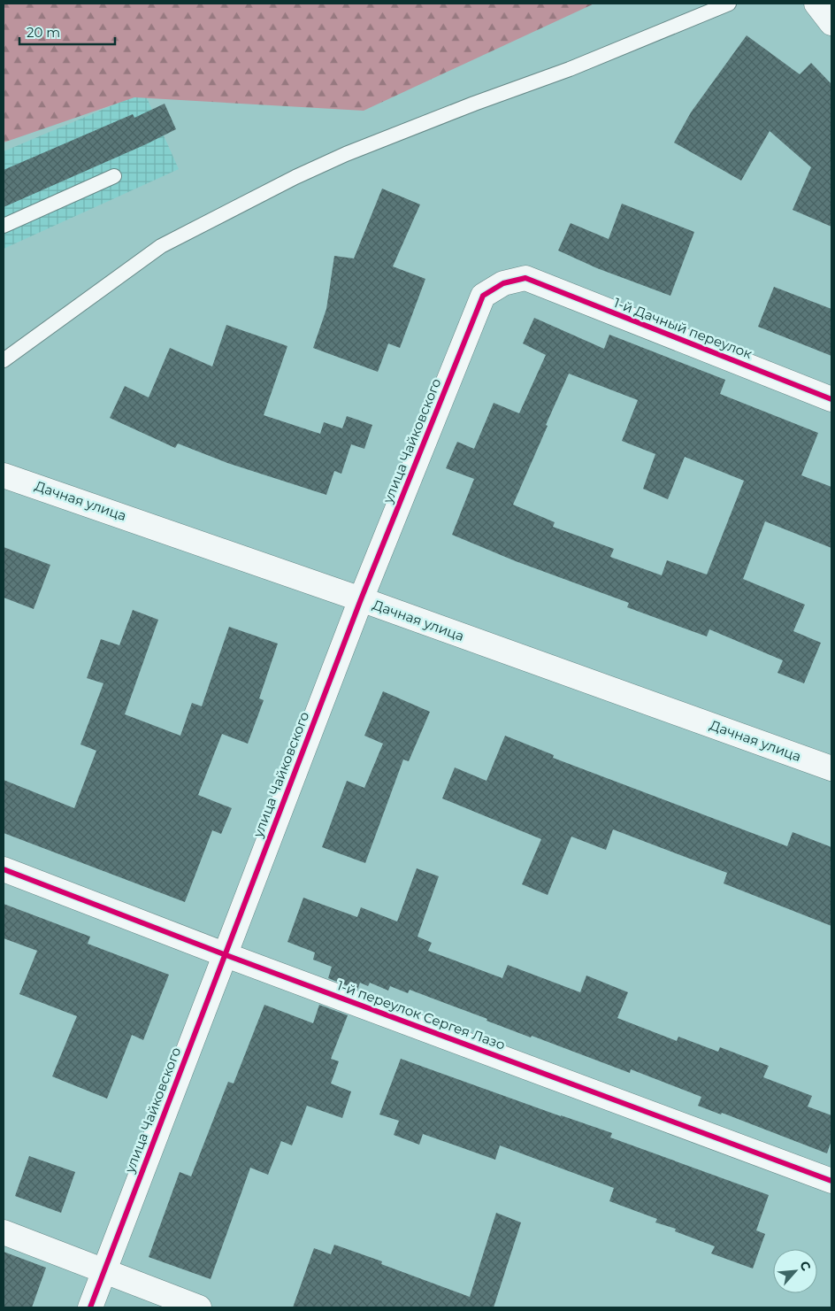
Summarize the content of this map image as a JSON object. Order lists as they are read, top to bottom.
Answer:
{
  "streets": {
    "street": [
      "1-й Дачный переулок",
      "улица Чайковского",
      "Дачная улица",
      "1-й переулок Сергея Лазо"
    ]
  },
  "crossings": [
    ["1-й Дачный переулок", "улица Чайковского"],
    ["улица Чайковского", "Дачная улица"],
    ["улица Чайковского", "1-й переулок Сергея Лазо"]
  ],
  "scale_bar": "20 m",
  "north": "top right"
}
